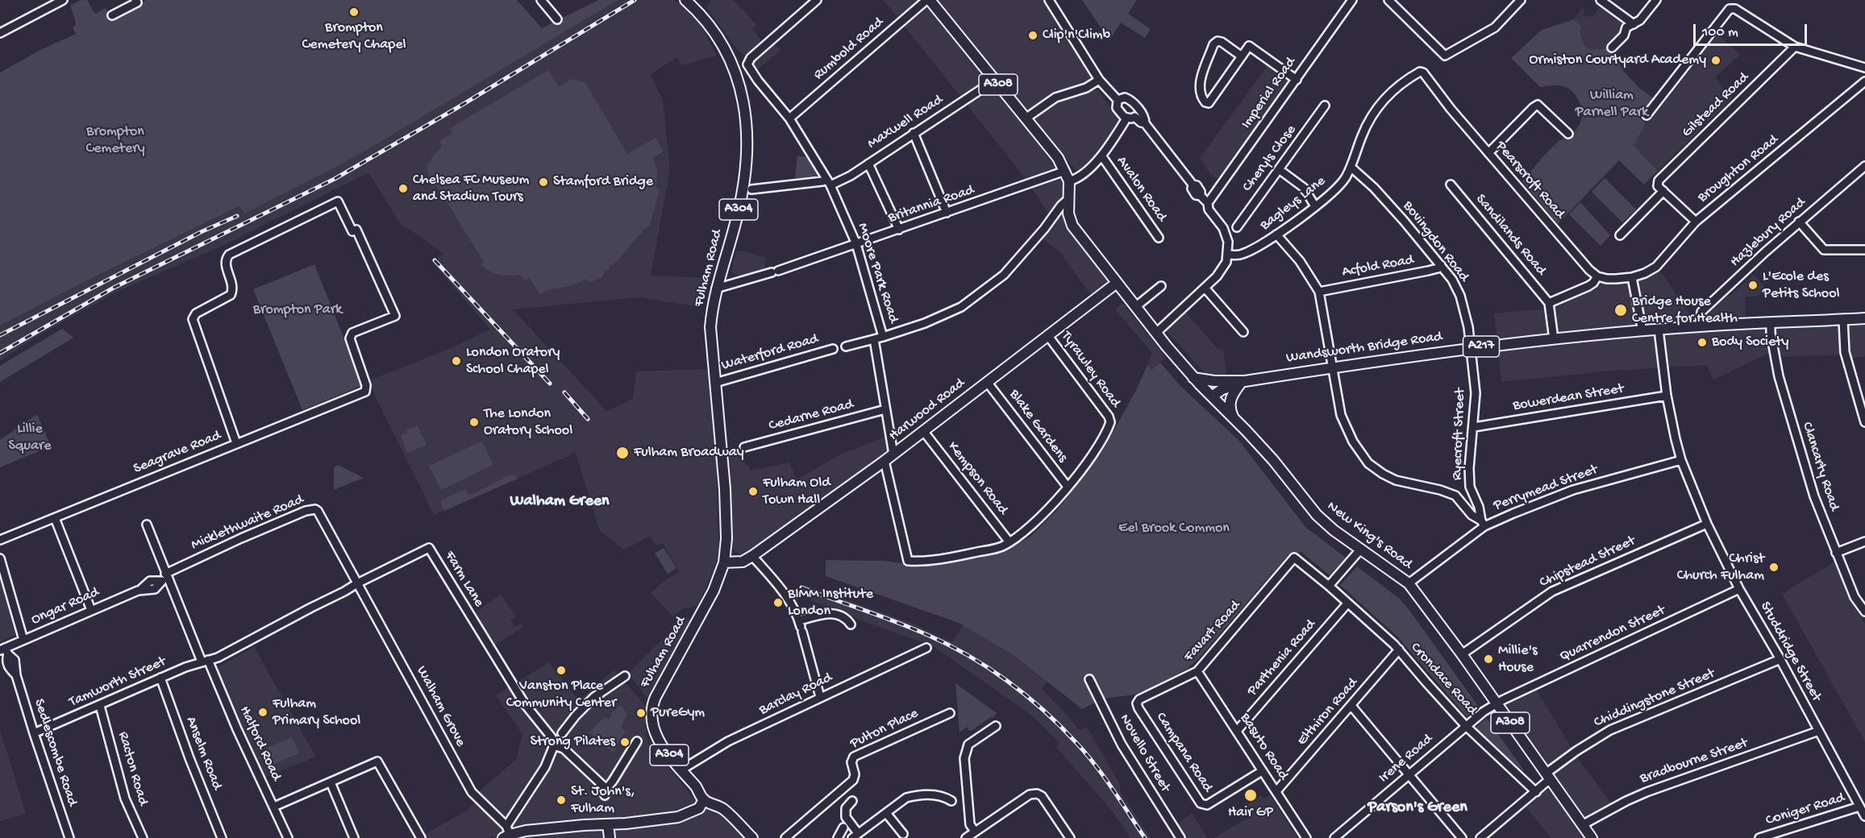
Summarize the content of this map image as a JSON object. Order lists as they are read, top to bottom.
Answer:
{
  "streets": {
    "main road": [
      "A308",
      "A304",
      "Fulham Road",
      "A217",
      "Wandsworth Bridge Road",
      "Harwood Road",
      "New King's Road"
    ],
    "street": [
      "Rumbold Road",
      "Imperial Road",
      "Gilstead Road",
      "Maxwell Road",
      "Cheryls Close",
      "Broughton Road",
      "Pearscroft Road",
      "Avalon Road",
      "Bagleys Lane",
      "Britannia Road",
      "Hazlebury Road",
      "Sandilands Road",
      "Bovingdon Road",
      "Acfold Road",
      "Moore Park Road",
      "Waterford Road",
      "Tyrawley Road",
      "Bowerdean Street",
      "Cedarne Road",
      "Blake Gardens",
      "Ryecroft Street",
      "Seagrave Road",
      "Clancarty Road",
      "Kempson Road",
      "Perrymead Street",
      "Micklethwaite Road",
      "Chipstead Street",
      "Farm Lane",
      "Ongar Road",
      "Favart Road",
      "Quarrendon Street",
      "Studdridge Street",
      "Parthenia Road",
      "Crondace Road",
      "Tamworth Street",
      "Barclay Road",
      "Chiddingstone Street",
      "Walham Grove",
      "Elthiron Road",
      "Pulton Place",
      "Halford Road",
      "Basuto Road",
      "Sedlescombe Road",
      "Campana Road",
      "Anselm Road",
      "Novello Street",
      "Irene Road",
      "Bradbourne Street",
      "Racton Road",
      "Coniger Road"
    ]
  },
  "crossings": [
    ["Rumbold Road", "A308"],
    ["Rumbold Road", "Moore Park Road"],
    ["A308", "Maxwell Road"],
    ["A308", "Britannia Road"],
    ["A308", "New King's Road"],
    ["Maxwell Road", "Moore Park Road"],
    ["Pearscroft Road", "Bagleys Lane"],
    ["Bagleys Lane", "Bovingdon Road"],
    ["Britannia Road", "Fulham Road"],
    ["Britannia Road", "Moore Park Road"],
    ["Hazlebury Road", "Wandsworth Bridge Road"],
    ["Bovingdon Road", "Acfold Road"],
    ["Bovingdon Road", "Wandsworth Bridge Road"],
    ["Bovingdon Road", "Ryecroft Street"],
    ["Fulham Road", "Waterford Road"],
    ["Fulham Road", "Barclay Road"],
    ["Moore Park Road", "Harwood Road"],
    ["Moore Park Road", "Cedarne Road"],
    ["A217", "Wandsworth Bridge Road"],
    ["A217", "New King's Road"],
    ["Wandsworth Bridge Road", "Ryecroft Street"],
    ["Wandsworth Bridge Road", "Clancarty Road"],
    ["Wandsworth Bridge Road", "Studdridge Street"],
    ["Tyrawley Road", "Harwood Road"],
    ["Tyrawley Road", "Blake Gardens"],
    ["Bowerdean Street", "Ryecroft Street"],
    ["Bowerdean Street", "Studdridge Street"],
    ["Harwood Road", "Blake Gardens"],
    ["Harwood Road", "Kempson Road"],
    ["Harwood Road", "New King's Road"],
    ["Ryecroft Street", "Perrymead Street"],
    ["Perrymead Street", "New King's Road"],
    ["Perrymead Street", "Studdridge Street"],
    ["Micklethwaite Road", "Farm Lane"],
    ["Micklethwaite Road", "Ongar Road"],
    ["Micklethwaite Road", "Walham Grove"],
    ["Micklethwaite Road", "Halford Road"],
    ["New King's Road", "Chipstead Street"],
    ["New King's Road", "Quarrendon Street"],
    ["New King's Road", "Chiddingstone Street"],
    ["New King's Road", "Irene Road"],
    ["New King's Road", "Bradbourne Street"],
    ["Chipstead Street", "Studdridge Street"],
    ["Farm Lane", "Tamworth Street"],
    ["Farm Lane", "Walham Grove"],
    ["Farm Lane", "Halford Road"],
    ["Ongar Road", "Halford Road"],
    ["Ongar Road", "Sedlescombe Road"],
    ["Favart Road", "Crondace Road"],
    ["Favart Road", "Basuto Road"],
    ["Favart Road", "Campana Road"],
    ["Quarrendon Street", "Studdridge Street"],
    ["Quarrendon Street", "Irene Road"],
    ["Studdridge Street", "Chiddingstone Street"],
    ["Studdridge Street", "Bradbourne Street"],
    ["Studdridge Street", "Coniger Road"],
    ["Parthenia Road", "Crondace Road"],
    ["Parthenia Road", "Basuto Road"],
    ["Crondace Road", "Chiddingstone Street"],
    ["Crondace Road", "Elthiron Road"],
    ["Crondace Road", "Irene Road"],
    ["Tamworth Street", "Sedlescombe Road"],
    ["Tamworth Street", "Anselm Road"],
    ["Tamworth Street", "Racton Road"],
    ["Elthiron Road", "Basuto Road"],
    ["Basuto Road", "Campana Road"]
  ],
  "districts": ["Walham Green", "Parson's Green"],
  "parks": [
    "William Parnell Park",
    "Brompton Cemetery",
    "Brompton Park",
    "Lillie Square",
    "Eel Brook Common"
  ],
  "places": [
    "Brompton Cemetery Chapel",
    "Clip'n'Climb",
    "Ormiston Courtyard Academy",
    "Stamford Bridge",
    "Chelsea FC Museum and Stadium Tours",
    "L'Ecole des Petits School",
    "Bridge House Centre for Health",
    "Body Society",
    "London Oratory School Chapel",
    "The London Oratory School",
    "Fulham Broadway",
    "Fulham Old Town Hall",
    "Christ Church Fulham",
    "BIMM Institute London",
    "Millie's House",
    "Vanston Place Community Center",
    "Fulham Primary School",
    "PureGym",
    "Strong Pilates",
    "Hair GP",
    "St. John's, Fulham"
  ],
  "scale_bar": "100 m"
}
